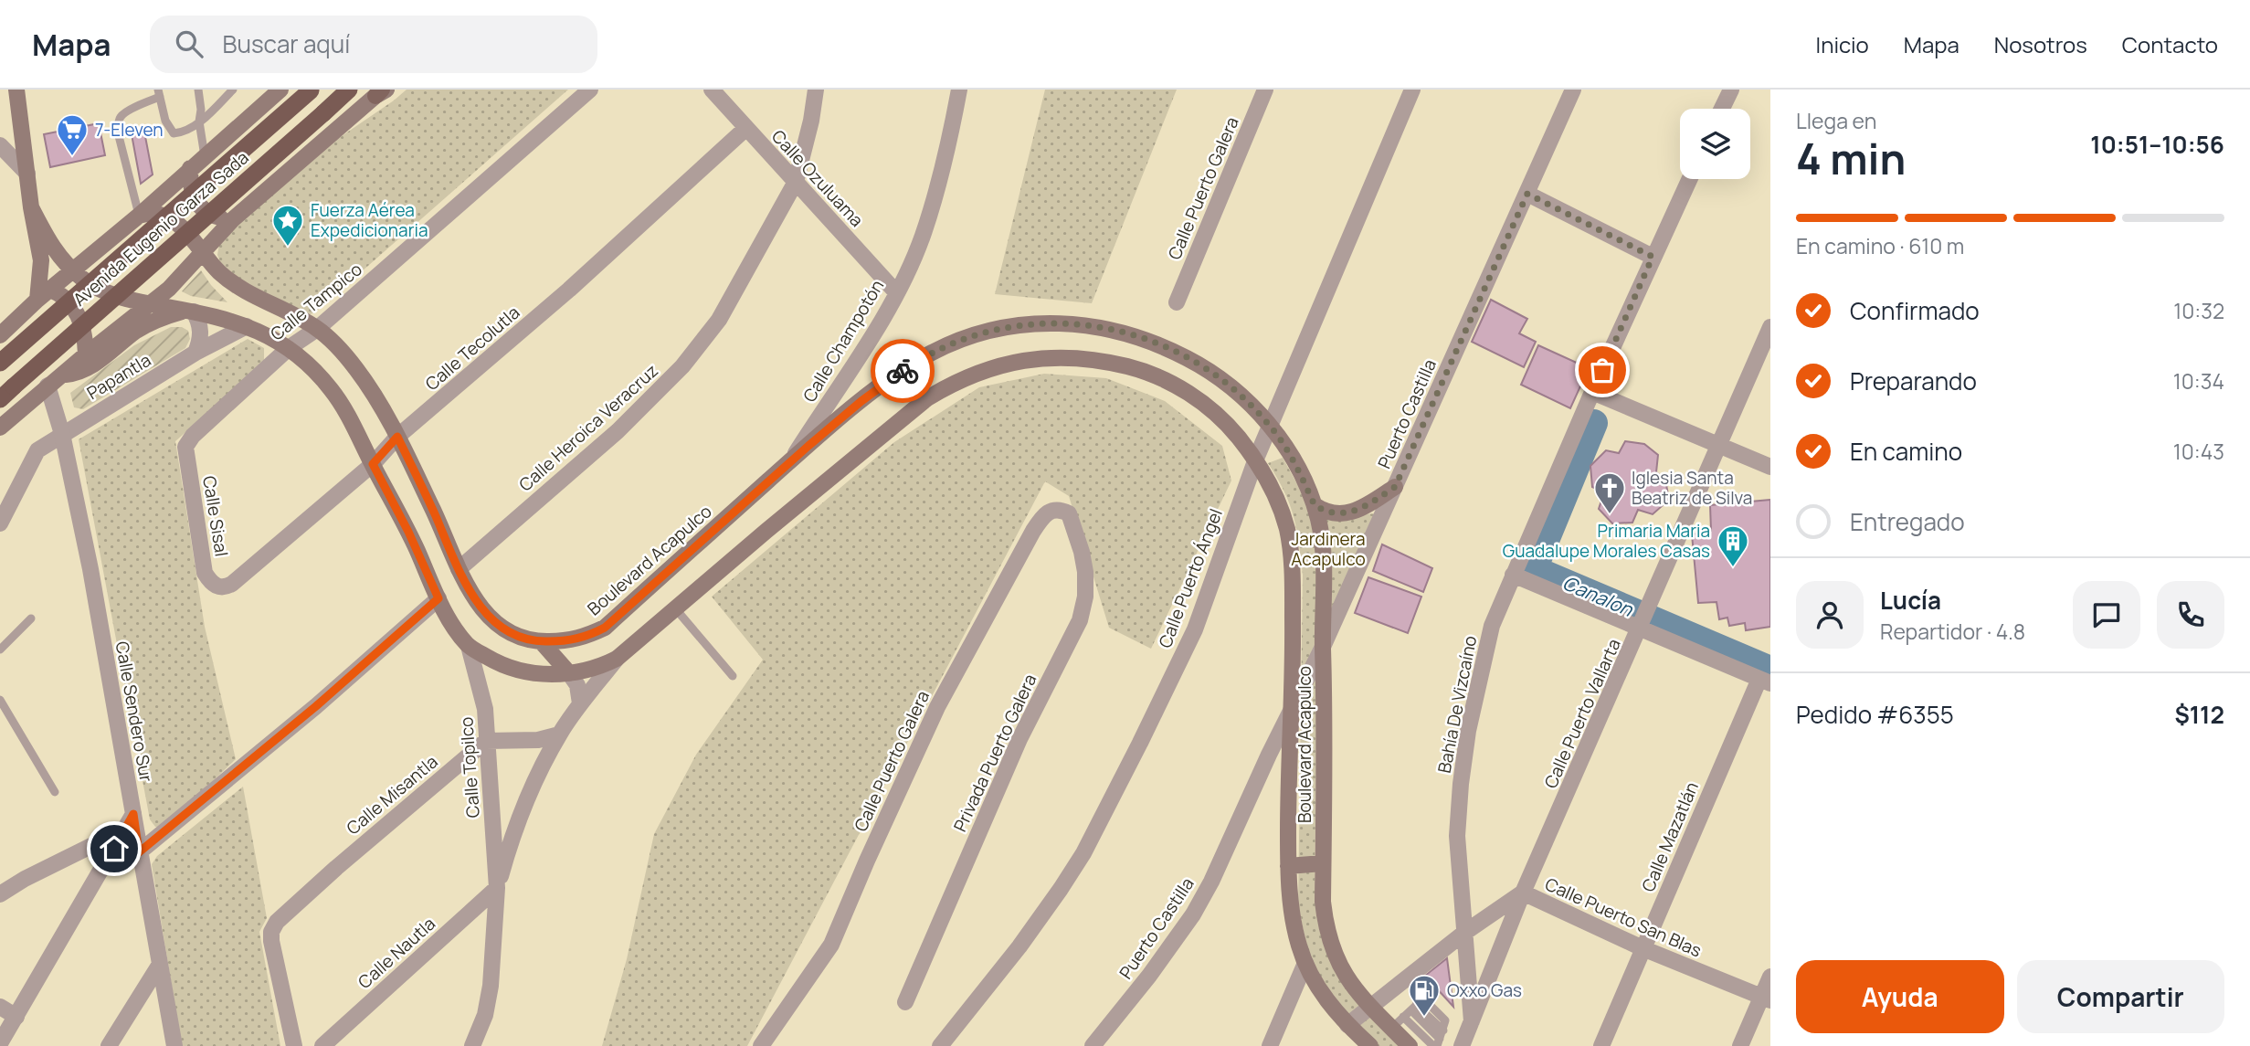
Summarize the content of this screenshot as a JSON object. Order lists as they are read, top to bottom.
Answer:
{
  "streets": {
    "highway": ["Avenida Eugenio Garza Sada"],
    "main road": ["Boulevard Acapulco"],
    "street": [
      "Calle Ozuluama",
      "Calle Puerto Galera",
      "Calle Tampico",
      "Calle Champotón",
      "Calle Tecolutla",
      "Papantla",
      "Puerto Castilla",
      "Calle Heroica Veracruz",
      "Calle Sisal",
      "Calle Puerto Ángel",
      "Bahía De Vizcaíno",
      "Calle Sendero Sur",
      "Calle Puerto Vallarta",
      "Privada Puerto Galera",
      "Calle Topilco",
      "Calle Misantla",
      "Calle Mazatlán",
      "Calle Puerto San Blas",
      "Calle Nautla"
    ]
  },
  "crossings": [
    ["Calle Ozuluama", "Calle Champotón"],
    ["Calle Ozuluama", "Calle Tecolutla"],
    ["Calle Ozuluama", "Calle Heroica Veracruz"],
    ["Calle Puerto Galera", "Privada Puerto Galera"],
    ["Calle Tampico", "Calle Sisal"],
    ["Calle Tampico", "Boulevard Acapulco"],
    ["Calle Champotón", "Boulevard Acapulco"],
    ["Calle Tecolutla", "Calle Sisal"],
    ["Calle Tecolutla", "Boulevard Acapulco"],
    ["Papantla", "Calle Sendero Sur"],
    ["Puerto Castilla", "Boulevard Acapulco"],
    ["Calle Heroica Veracruz", "Boulevard Acapulco"],
    ["Boulevard Acapulco", "Calle Puerto Ángel"],
    ["Boulevard Acapulco", "Calle Puerto San Blas"],
    ["Bahía De Vizcaíno", "Calle Puerto Vallarta"],
    ["Bahía De Vizcaíno", "Calle Puerto San Blas"],
    ["Calle Puerto Vallarta", "Calle Puerto San Blas"],
    ["Calle Topilco", "Calle Misantla"],
    ["Calle Topilco", "Calle Nautla"],
    ["Calle Mazatlán", "Calle Puerto San Blas"]
  ],
  "water": ["Canalon"],
  "parks": ["Jardinera Acapulco"],
  "places": {
    "supermarket": ["7-Eleven"],
    "place": ["Fuerza Aérea Expedicionaria"],
    "church": ["Iglesia Santa Beatriz de Silva"],
    "building": ["Primaria Maria Guadalupe Morales Casas"],
    "fuel station": ["Oxxo Gas"]
  },
  "page": {
    "header": "Mapa",
    "search": "Buscar aquí",
    "nav": [
      "Inicio",
      "Mapa",
      "Nosotros",
      "Contacto"
    ],
    "heading": ["4 min", "Llega en", "10:51–10:56"],
    "panel": [
      "Lucía",
      "Repartidor · 4.8",
      "Pedido #6355",
      "$112"
    ],
    "bar": "En camino · 610 m",
    "list": [
      ["Confirmado", "10:32"],
      ["Preparando", "10:34"],
      ["En camino", "10:43"],
      "Entregado"
    ],
    "buttons": ["Ayuda", "Compartir"]
  }
}
